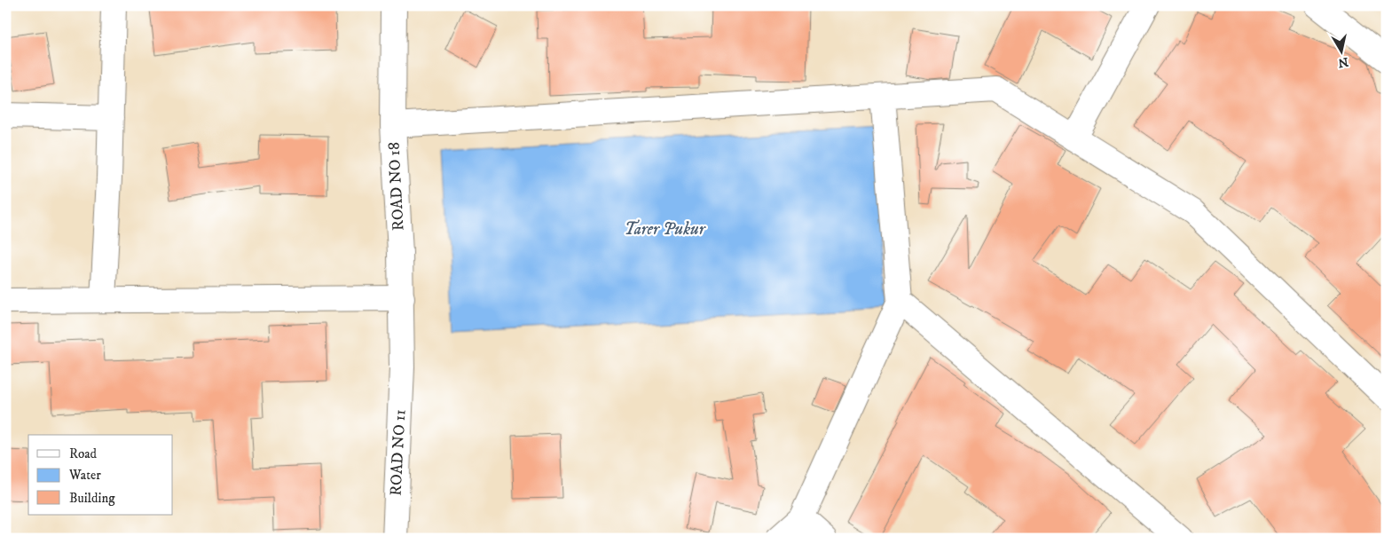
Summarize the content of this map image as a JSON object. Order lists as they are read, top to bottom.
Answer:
{
  "streets": {
    "street": ["ROAD NO 18", "ROAD NO 11"]
  },
  "crossings": [
    ["ROAD NO 18", "ROAD NO 11"]
  ],
  "water": ["Tarer Pukur"],
  "legend": ["Road", "Water", "Building"],
  "north": "bottom"
}
